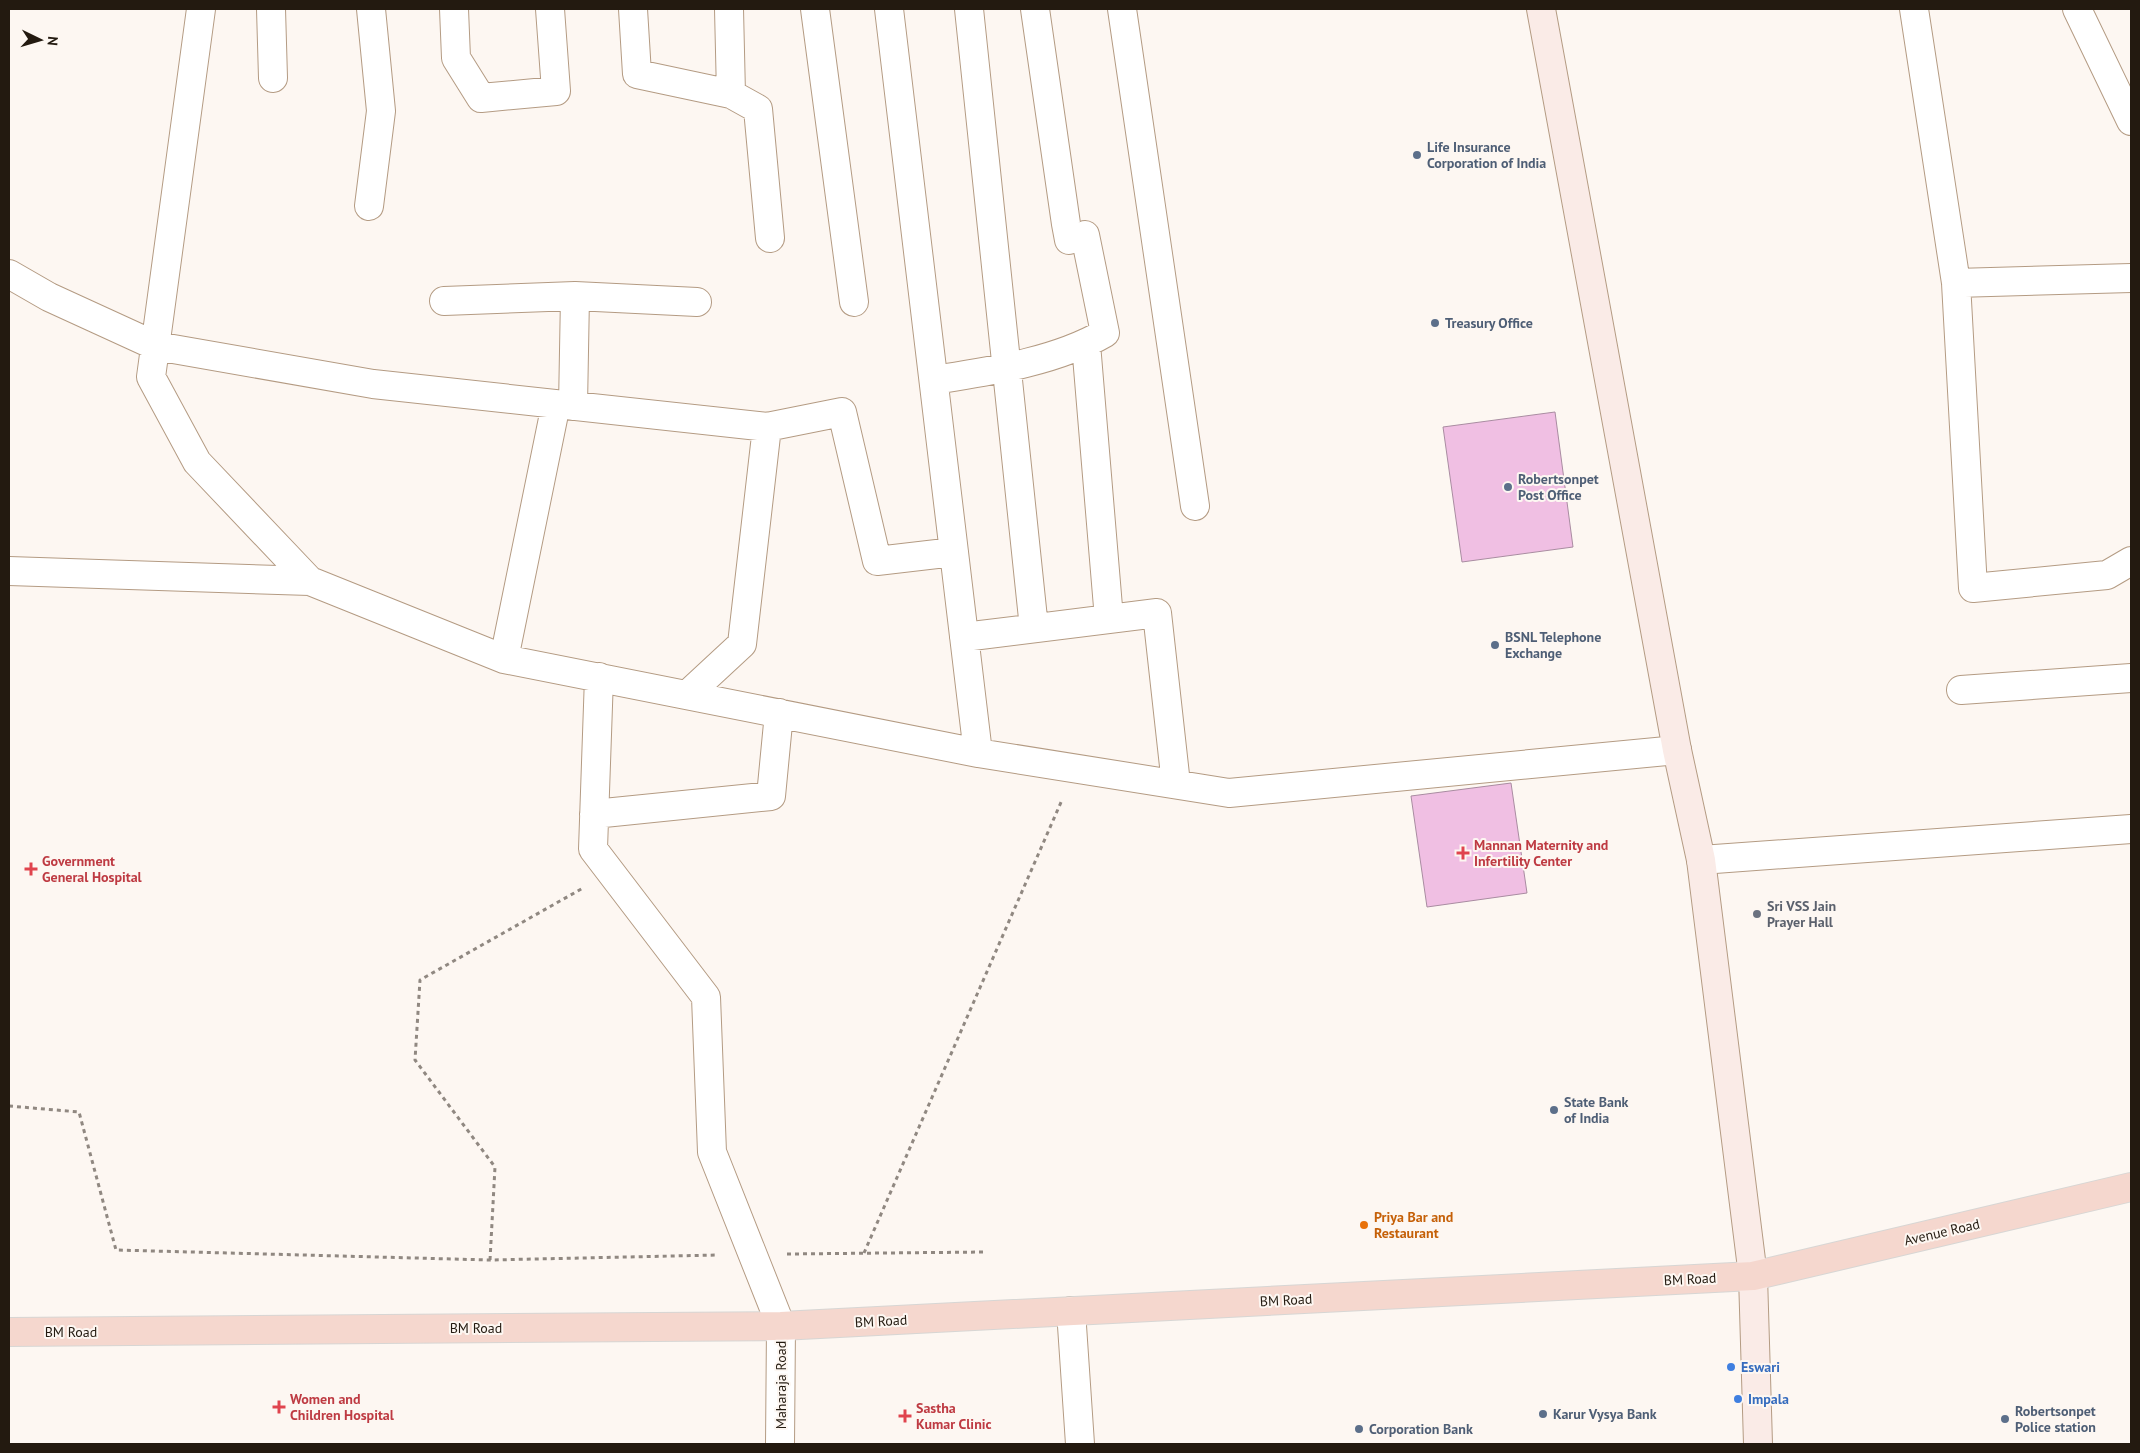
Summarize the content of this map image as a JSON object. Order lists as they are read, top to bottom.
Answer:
{
  "streets": {
    "main road": ["Avenue Road", "BM Road"],
    "street": ["Maharaja Road"]
  },
  "crossings": [
    ["Avenue Road", "BM Road"],
    ["BM Road", "Maharaja Road"]
  ],
  "places": {
    "other": [
      "Life Insurance Corporation of India",
      "Treasury Office",
      "Robertsonpet Post Office",
      "BSNL Telephone Exchange",
      "Sri VSS Jain Prayer Hall",
      "State Bank of India",
      "Priya Bar and Restaurant",
      "Eswari",
      "Impala",
      "Karur Vysya Bank",
      "Robertsonpet Police station",
      "Corporation Bank"
    ],
    "health": [
      "Mannan Maternity and Infertility Center",
      "Government General Hospital",
      "Women and Children Hospital",
      "Sastha Kumar Clinic"
    ]
  },
  "north": "right"
}
